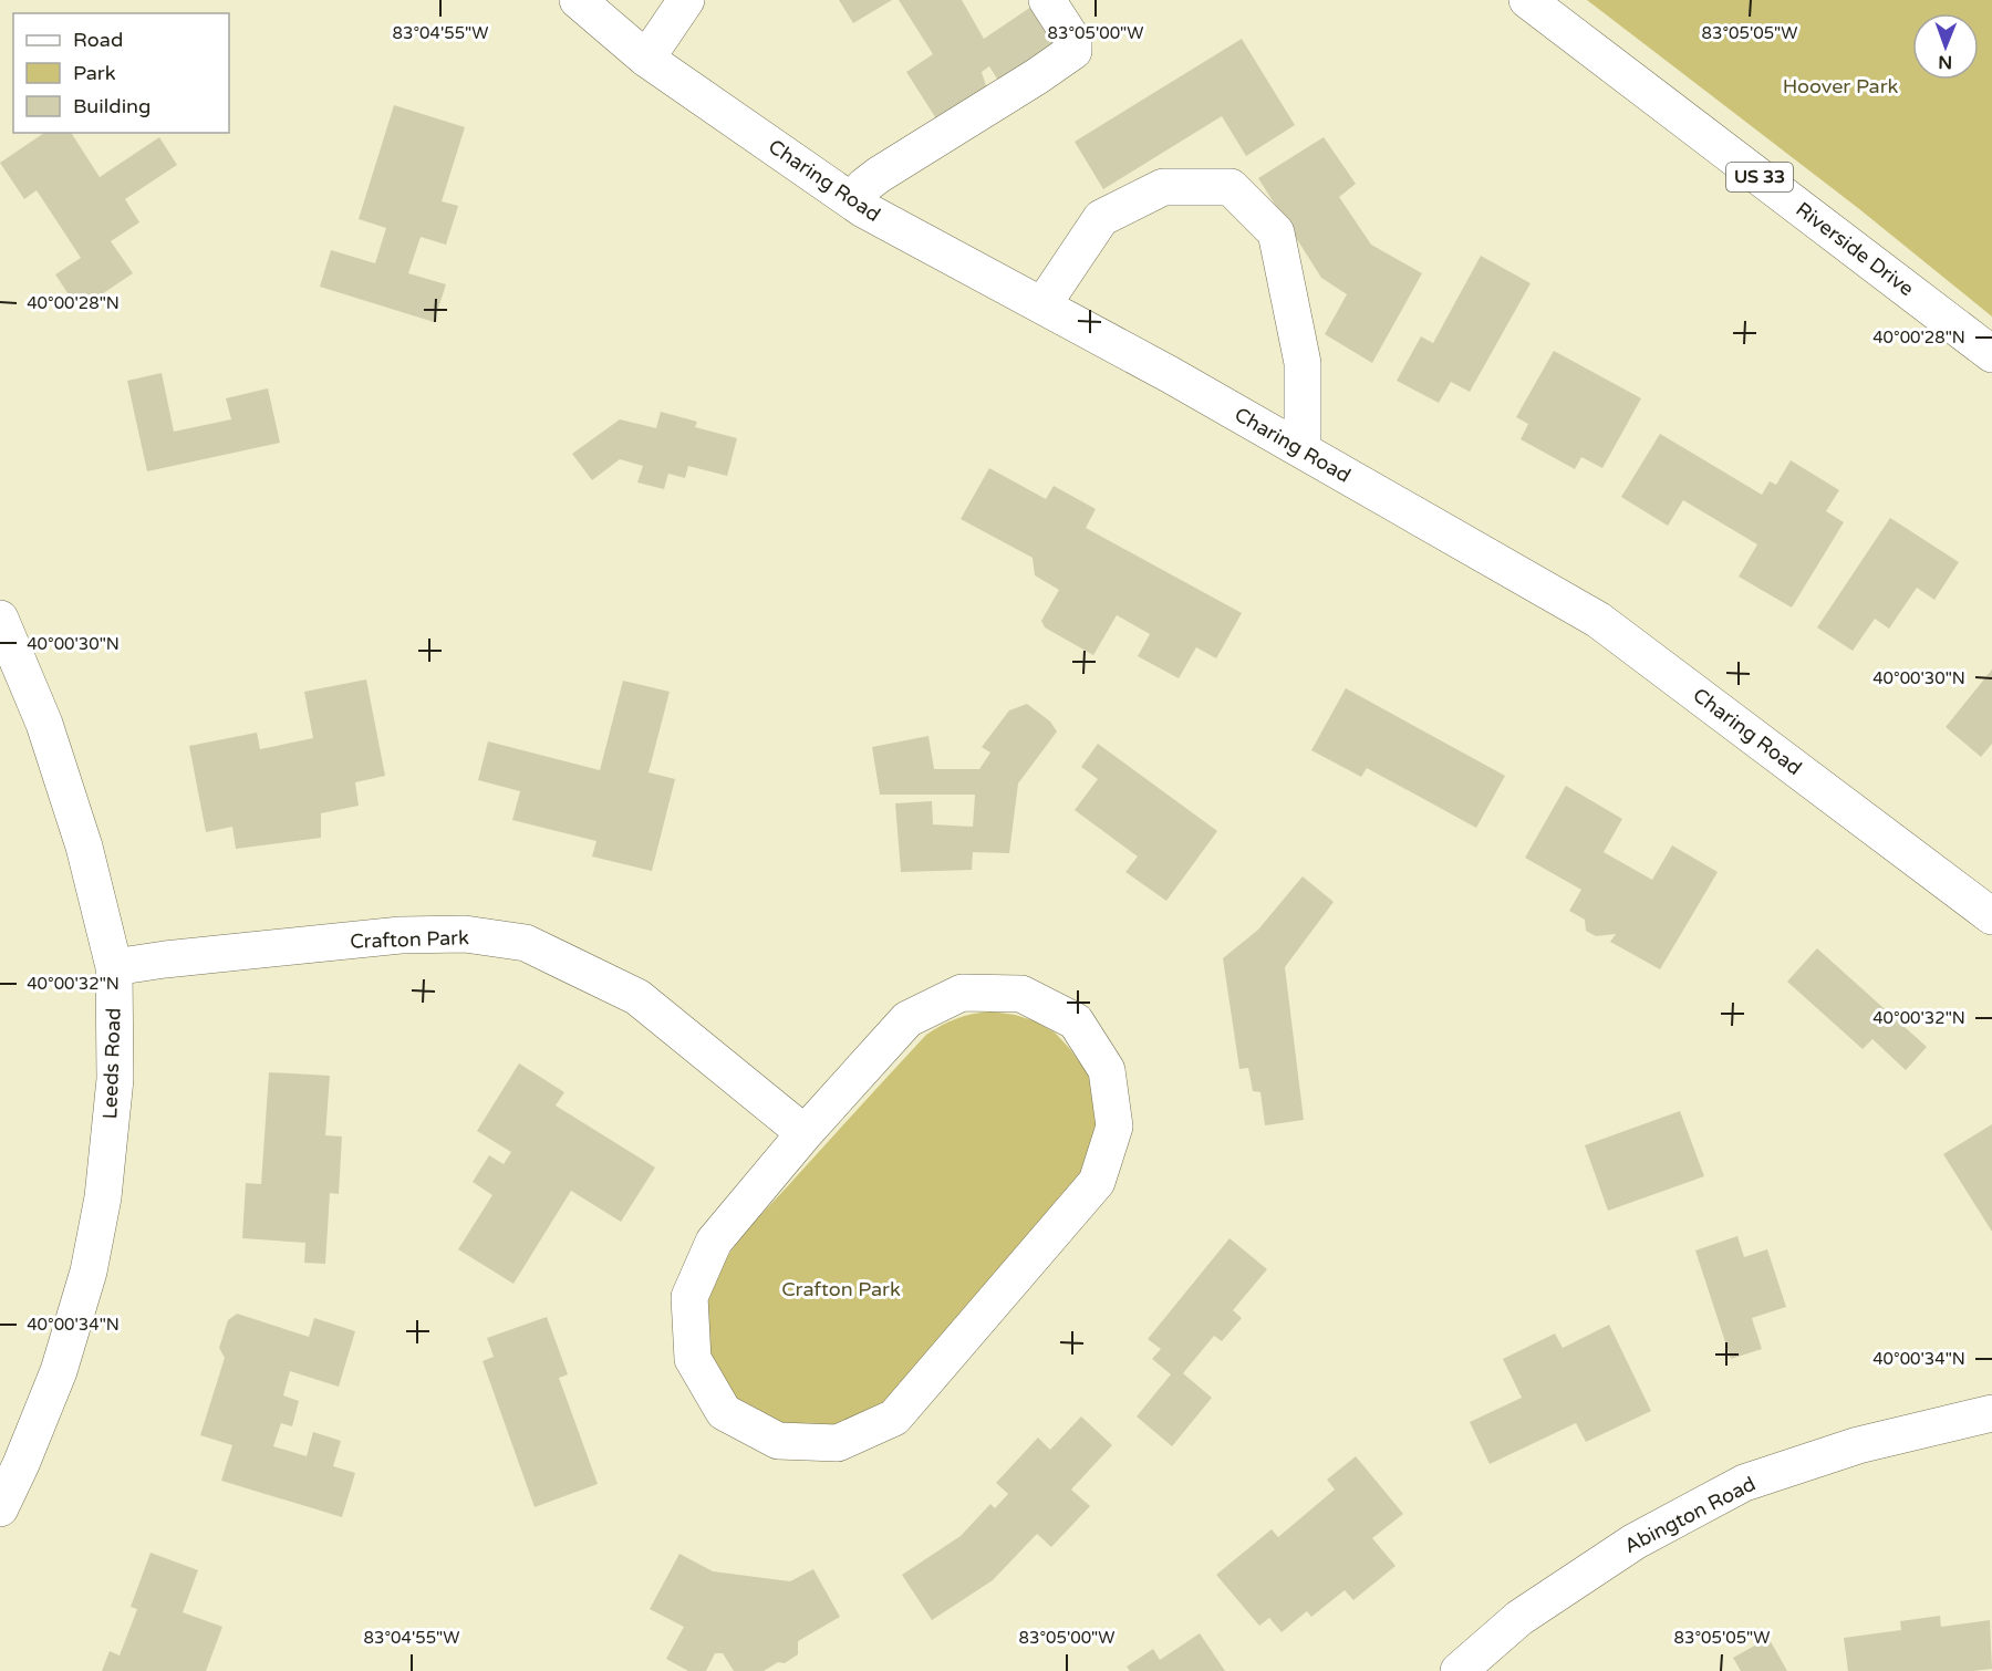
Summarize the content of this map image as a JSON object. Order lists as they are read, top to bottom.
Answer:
{
  "streets": {
    "street": [
      "US 33",
      "Charing Road",
      "Riverside Drive",
      "Crafton Park",
      "Leeds Road",
      "Abington Road"
    ]
  },
  "crossings": [
    ["Crafton Park", "Leeds Road"]
  ],
  "parks": ["Hoover Park", "Crafton Park"],
  "legend": ["Road", "Park", "Building"],
  "north": "bottom",
  "coordinates": [
    "83°04'55\"W",
    "83°05'00\"W",
    "83°05'05\"W",
    "40°00'28\"N",
    "40°00'30\"N",
    "40°00'32\"N",
    "40°00'34\"N"
  ]
}
